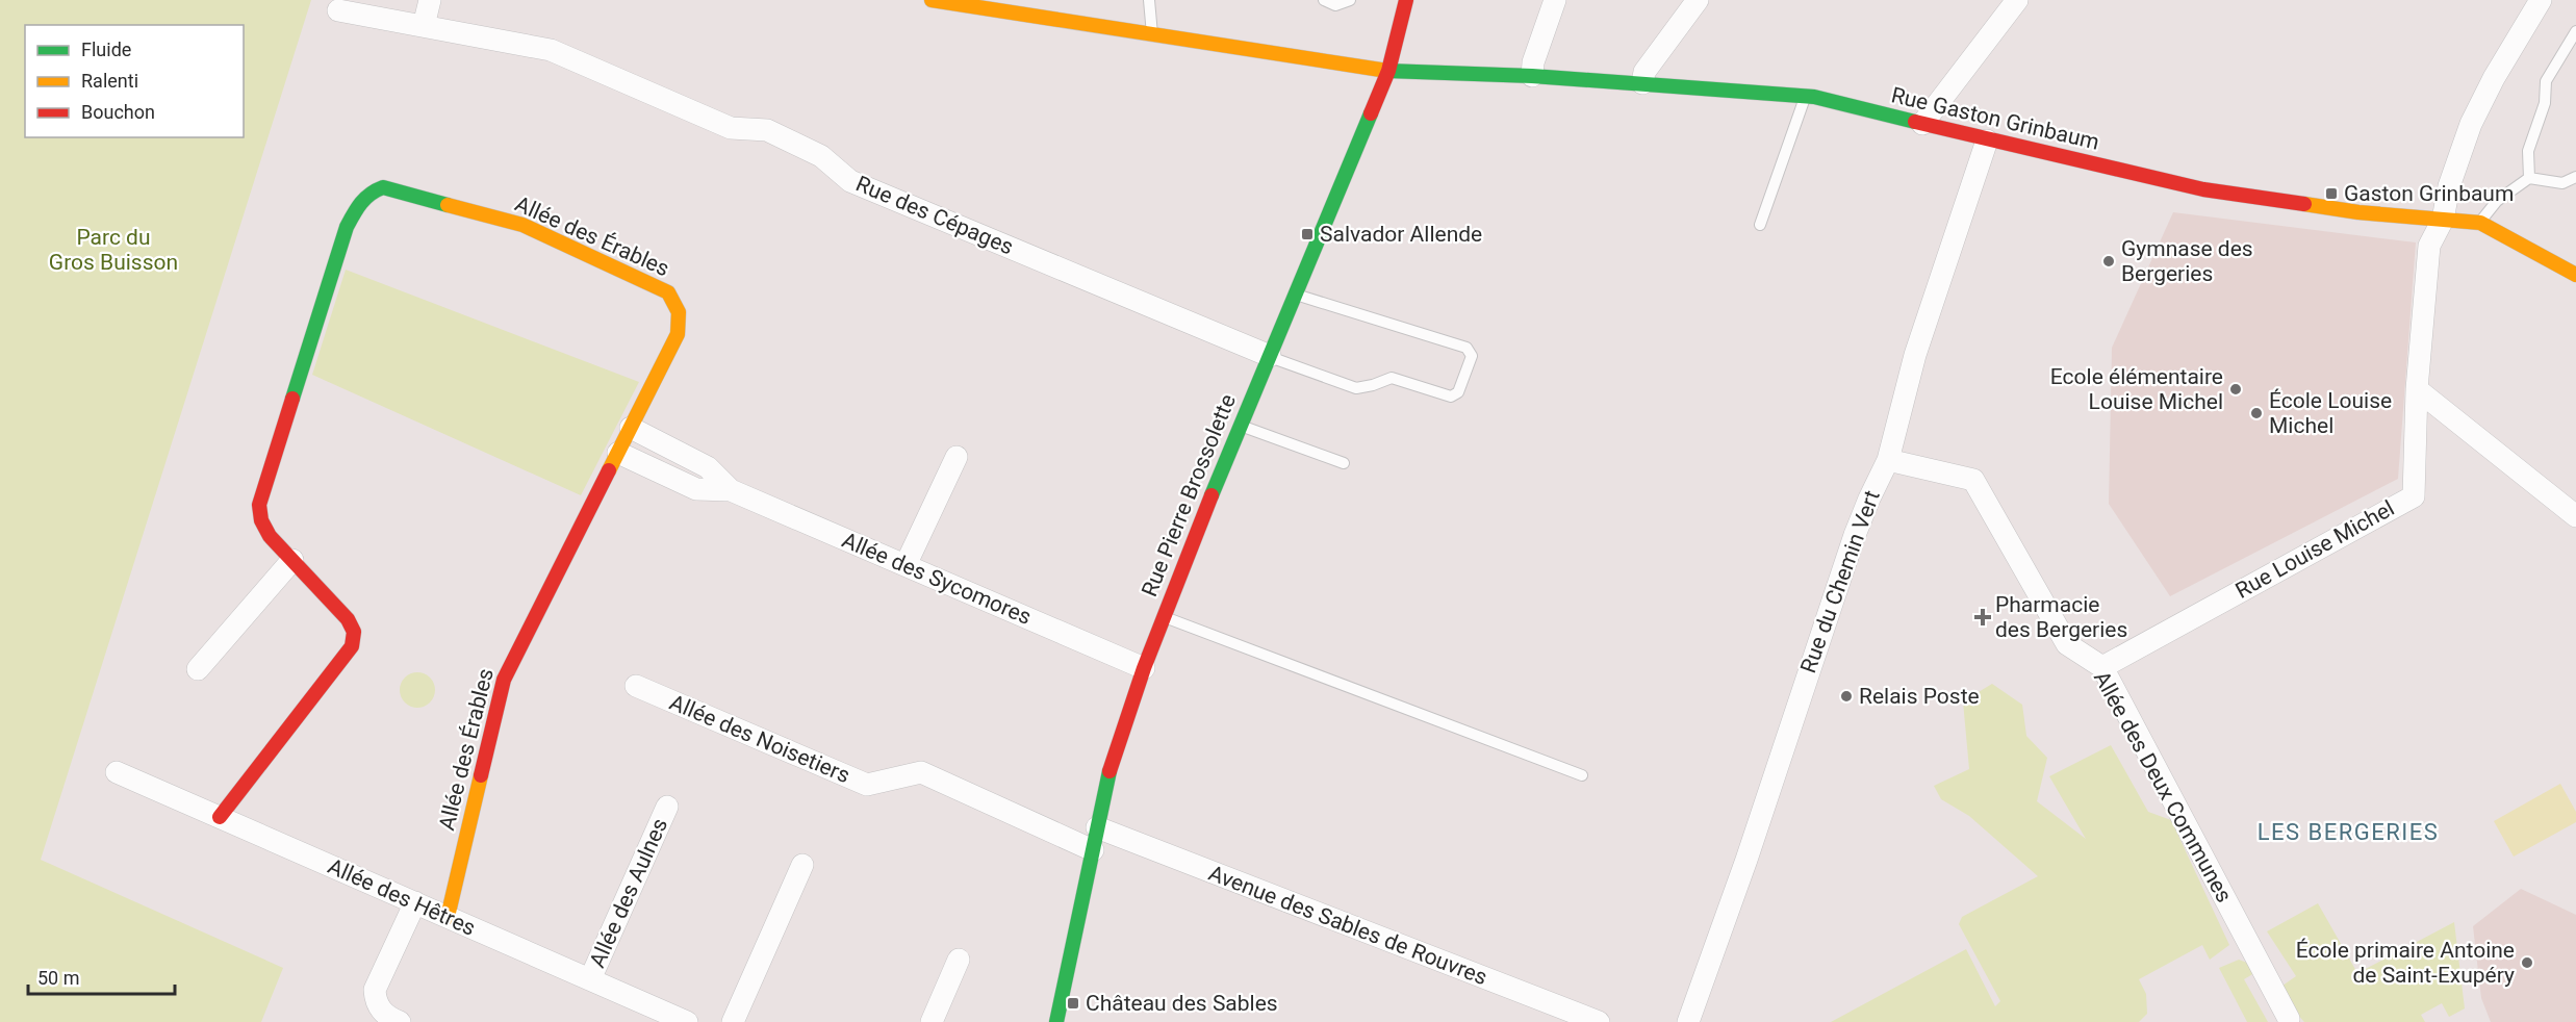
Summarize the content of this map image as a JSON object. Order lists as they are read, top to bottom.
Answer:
{
  "streets": {
    "street": [
      "Rue Gaston Grinbaum",
      "Rue des Cépages",
      "Allée des Érables",
      "Rue Pierre Brossolette",
      "Rue Louise Michel",
      "Allée des Sycomores",
      "Rue du Chemin Vert",
      "Allée des Noisetiers",
      "Allée des Deux Communes",
      "Allée des Aulnes",
      "Allée des Hêtres",
      "Avenue des Sables de Rouvres"
    ]
  },
  "crossings": [
    ["Rue Gaston Grinbaum", "Rue Pierre Brossolette"],
    ["Rue Gaston Grinbaum", "Rue Louise Michel"],
    ["Rue Gaston Grinbaum", "Rue du Chemin Vert"],
    ["Rue des Cépages", "Rue Pierre Brossolette"],
    ["Allée des Érables", "Allée des Sycomores"],
    ["Allée des Érables", "Allée des Hêtres"],
    ["Rue Pierre Brossolette", "Allée des Sycomores"],
    ["Rue Pierre Brossolette", "Allée des Noisetiers"],
    ["Rue Pierre Brossolette", "Avenue des Sables de Rouvres"],
    ["Rue Louise Michel", "Allée des Deux Communes"],
    ["Rue du Chemin Vert", "Allée des Deux Communes"],
    ["Allée des Aulnes", "Allée des Hêtres"]
  ],
  "districts": ["LES BERGERIES"],
  "parks": ["Parc du Gros Buisson"],
  "places": {
    "transit": ["Gaston Grinbaum", "Salvador Allende", "Château des Sables"],
    "other": [
      "Gymnase des Bergeries",
      "Ecole élémentaire Louise Michel",
      "École Louise Michel",
      "Relais Poste",
      "École primaire Antoine de Saint-Exupéry"
    ],
    "health": ["Pharmacie des Bergeries"]
  },
  "legend": ["Fluide", "Ralenti", "Bouchon"],
  "scale_bar": "50 m"
}
